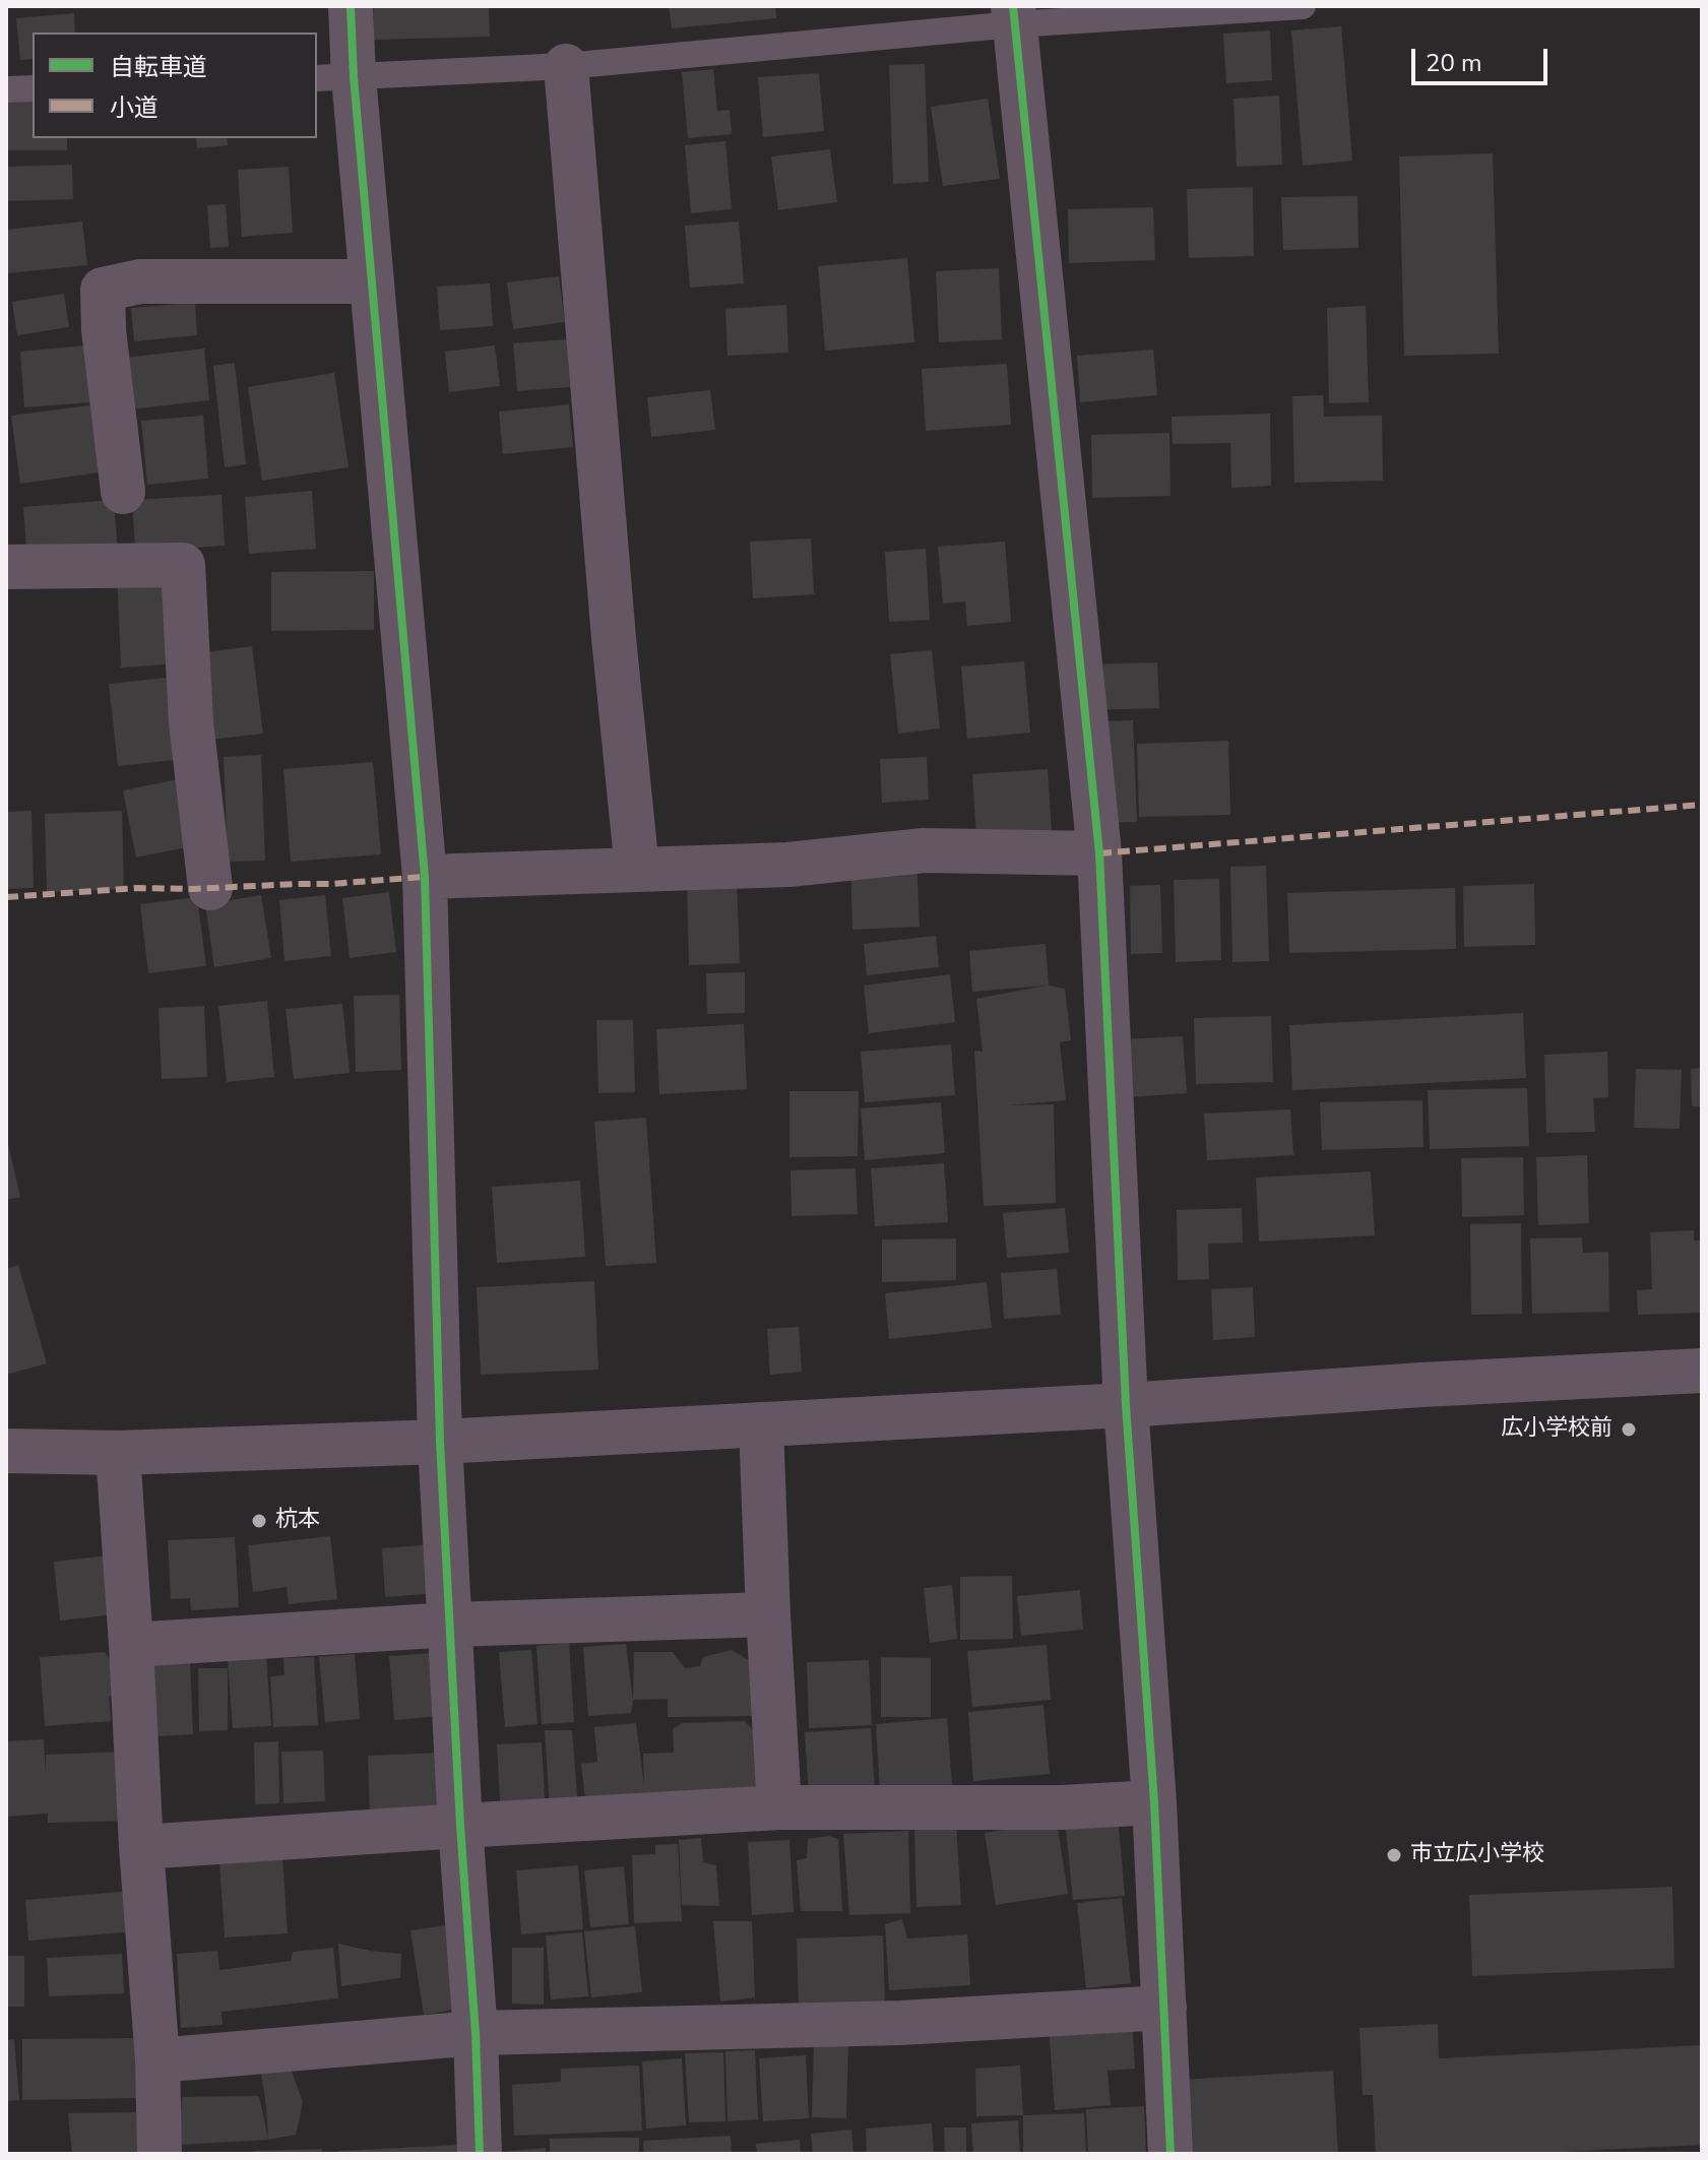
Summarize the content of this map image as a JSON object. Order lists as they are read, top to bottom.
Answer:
{
  "places": ["広小学校前", "杭本", "市立広小学校"],
  "legend": ["自転車道", "小道"],
  "scale_bar": "20 m"
}
